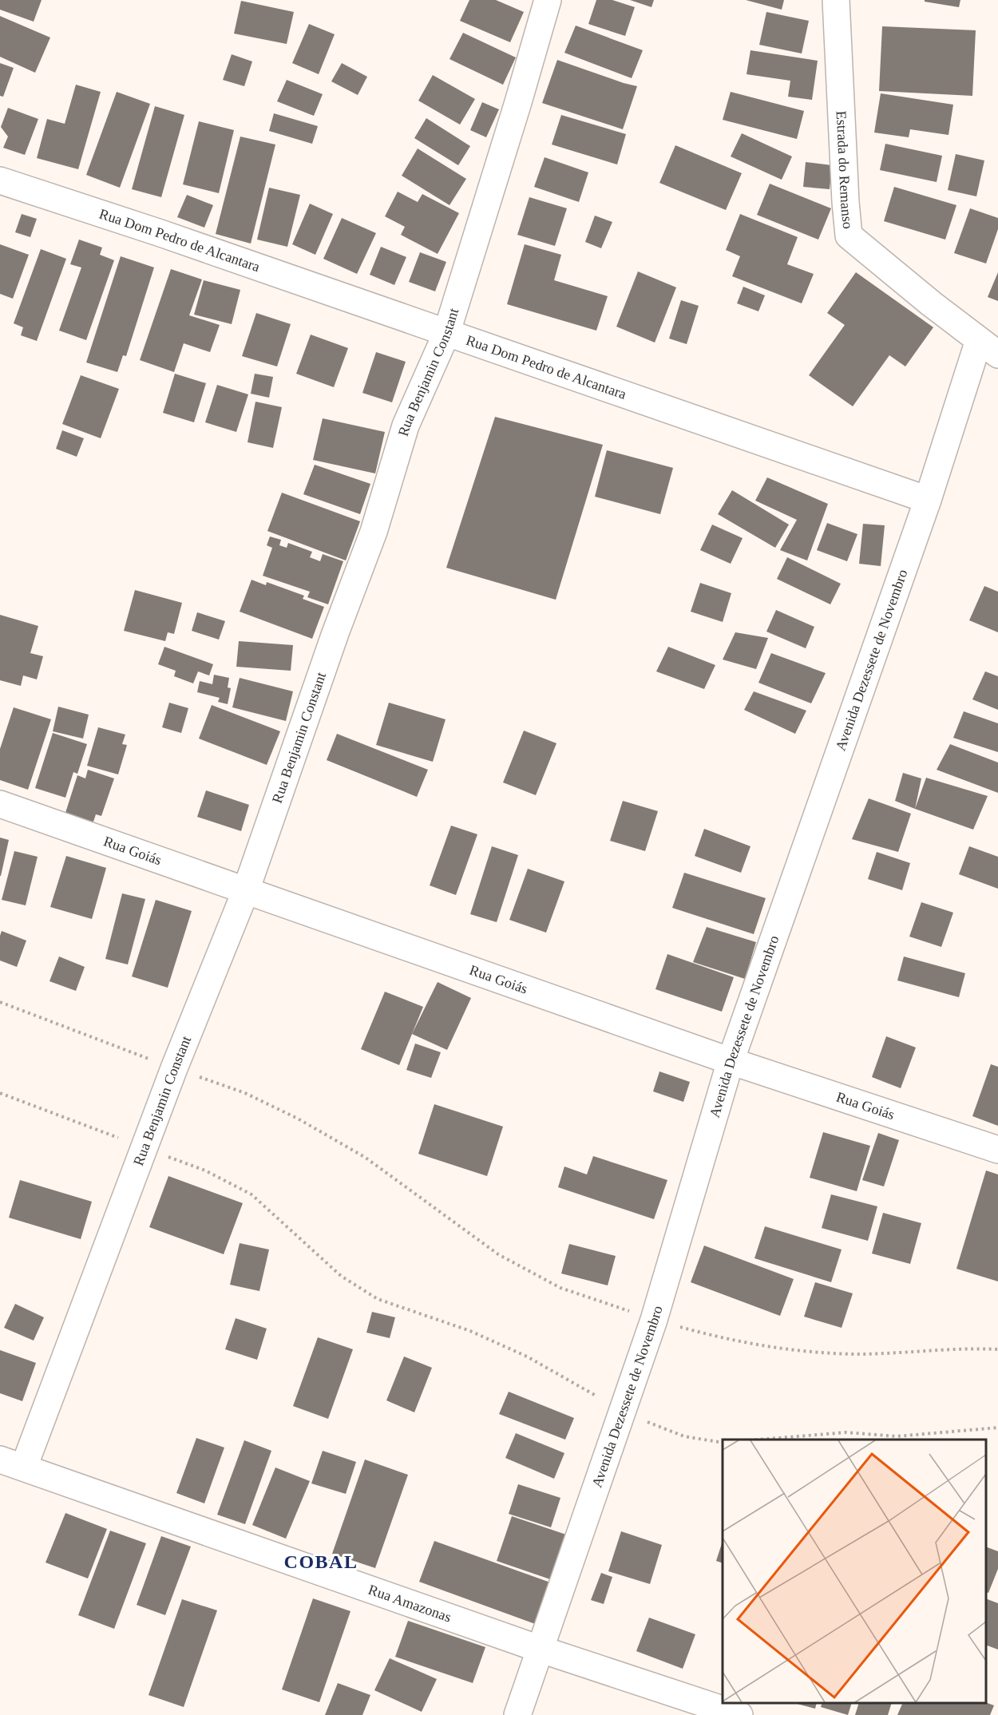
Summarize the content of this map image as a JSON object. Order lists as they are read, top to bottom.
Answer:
{
  "streets": {
    "street": [
      "Estrada do Remanso",
      "Rua Dom Pedro de Alcantara",
      "Rua Benjamin Constant",
      "Avenida Dezessete de Novembro",
      "Rua Goiás",
      "Rua Amazonas"
    ]
  },
  "crossings": [
    ["Estrada do Remanso", "Avenida Dezessete de Novembro"],
    ["Rua Dom Pedro de Alcantara", "Rua Benjamin Constant"],
    ["Rua Dom Pedro de Alcantara", "Avenida Dezessete de Novembro"],
    ["Rua Benjamin Constant", "Rua Goiás"],
    ["Rua Benjamin Constant", "Rua Amazonas"],
    ["Avenida Dezessete de Novembro", "Rua Goiás"],
    ["Avenida Dezessete de Novembro", "Rua Amazonas"]
  ],
  "districts": ["COBAL"]
}
